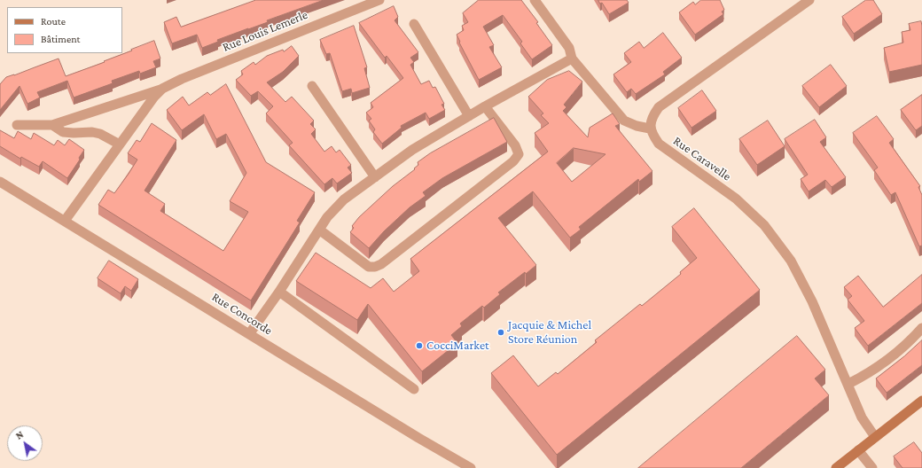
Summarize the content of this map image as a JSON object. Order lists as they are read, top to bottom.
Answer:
{
  "streets": {
    "street": ["Rue Louis Lemerle", "Rue Caravelle", "Rue Concorde"]
  },
  "crossings": [
    ["Rue Louis Lemerle", "Rue Concorde"]
  ],
  "places": ["Jacquie & Michel Store Réunion", "CocciMarket"],
  "legend": ["Route", "Bâtiment"],
  "north": "top left"
}
